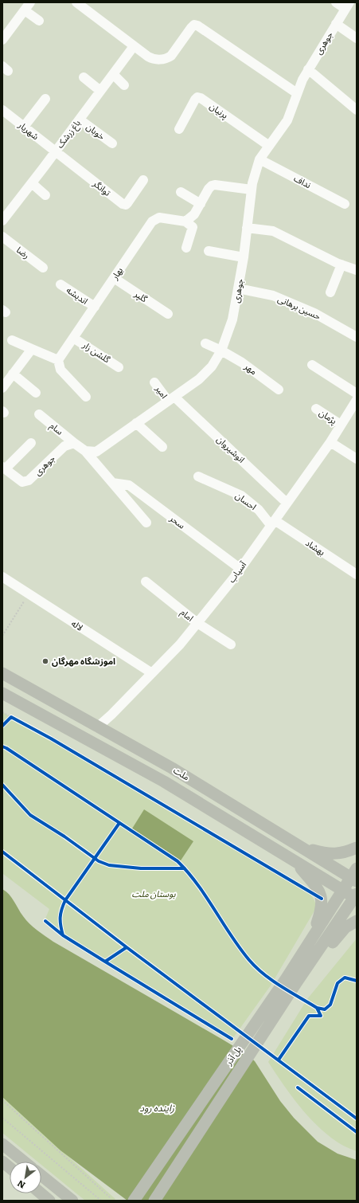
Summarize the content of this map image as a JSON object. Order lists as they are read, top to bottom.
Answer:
{
  "streets": {
    "main road": ["ملت", "پل آذر"],
    "street": [
      "جوهری",
      "پرنیان",
      "شهریار",
      "خوبان",
      "باغ زرشک",
      "نداف",
      "توانگر",
      "رضا",
      "بهار",
      "اندیشه",
      "گلپر",
      "حسین برهانی",
      "گلشن زار",
      "مهر",
      "امیر",
      "پژمان",
      "سام",
      "انوشیروان",
      "احسان",
      "سحر",
      "بهشاد",
      "آسیاب",
      "امام",
      "لاله"
    ]
  },
  "crossings": [
    ["جوهری", "پرنیان"],
    ["جوهری", "نداف"],
    ["جوهری", "حسین برهانی"],
    ["جوهری", "مهر"],
    ["جوهری", "امیر"],
    ["جوهری", "سام"],
    ["جوهری", "انوشیروان"],
    ["شهریار", "باغ زرشک"],
    ["شهریار", "توانگر"],
    ["خوبان", "باغ زرشک"],
    ["باغ زرشک", "توانگر"],
    ["بهار", "اندیشه"],
    ["بهار", "گلپر"],
    ["بهار", "گلشن زار"],
    ["امیر", "انوشیروان"],
    ["پژمان", "آسیاب"],
    ["انوشیروان", "آسیاب"],
    ["احسان", "بهشاد"],
    ["احسان", "آسیاب"],
    ["سحر", "آسیاب"],
    ["بهشاد", "آسیاب"],
    ["آسیاب", "امام"],
    ["آسیاب", "لاله"],
    ["آسیاب", "ملت"],
    ["ملت", "پل آذر"]
  ],
  "water": ["زاینده رود"],
  "parks": ["بوستان ملت"],
  "places": ["اموزشگاه مهرگان"],
  "north": "bottom left"
}
